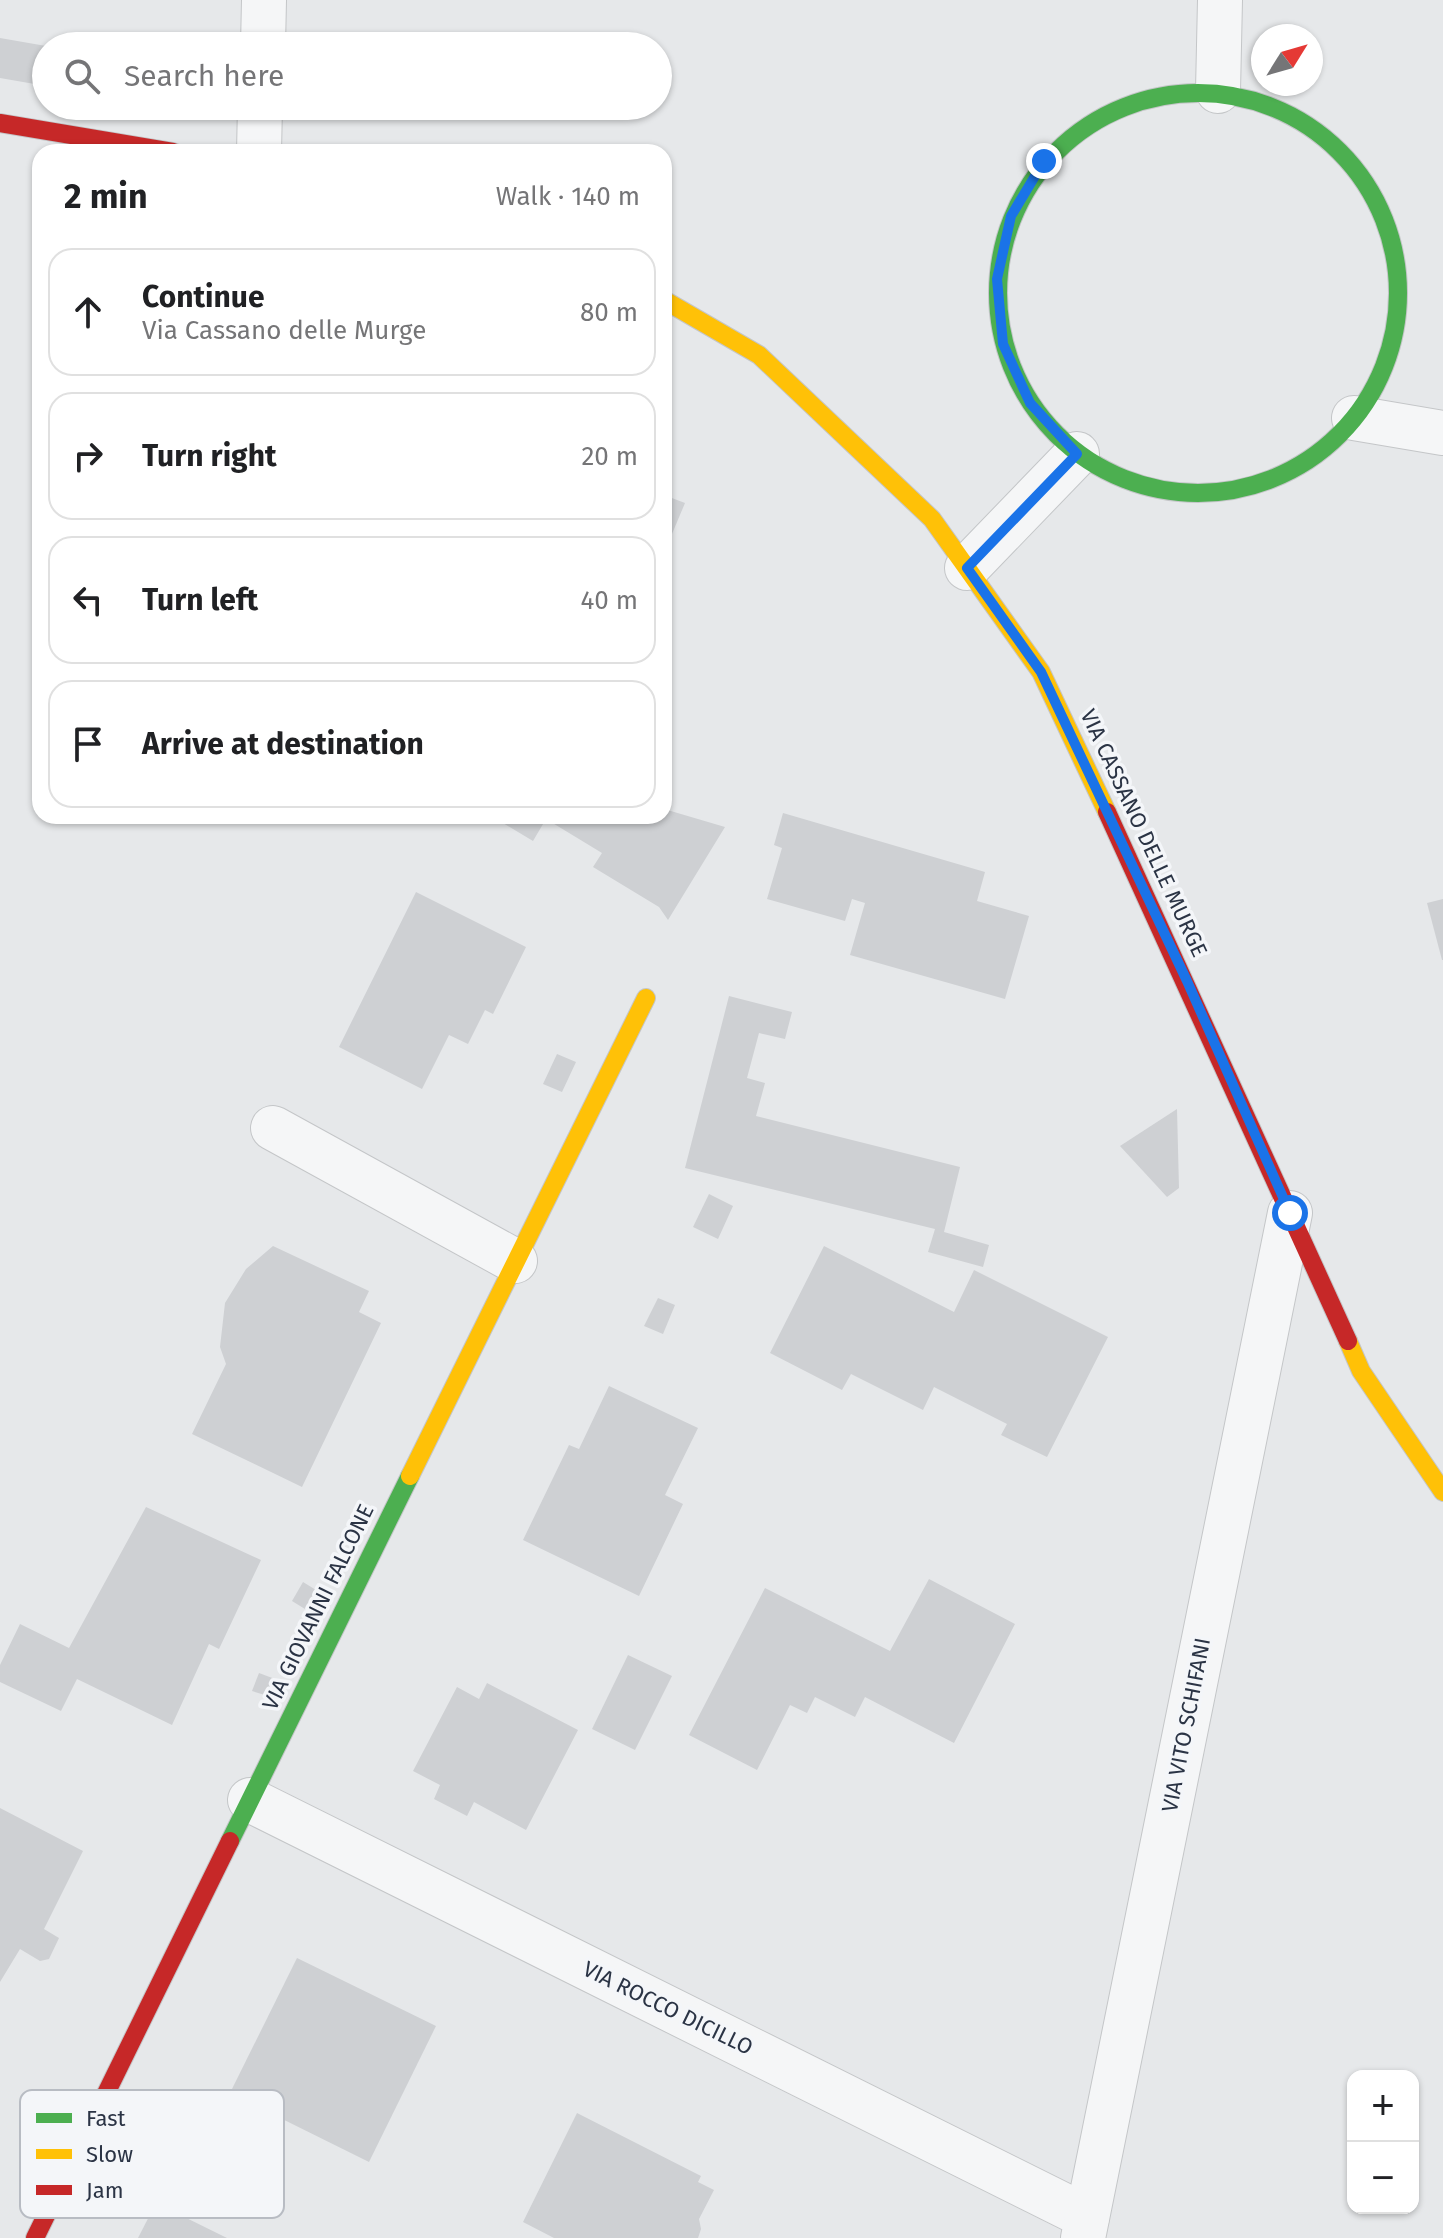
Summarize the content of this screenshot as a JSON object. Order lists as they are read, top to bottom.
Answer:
{
  "streets": {
    "street": [
      "VIA CASSANO DELLE MURGE",
      "VIA GIOVANNI FALCONE",
      "VIA VITO SCHIFANI",
      "VIA ROCCO DICILLO"
    ]
  },
  "crossings": [
    ["VIA CASSANO DELLE MURGE", "VIA VITO SCHIFANI"],
    ["VIA GIOVANNI FALCONE", "VIA ROCCO DICILLO"],
    ["VIA VITO SCHIFANI", "VIA ROCCO DICILLO"]
  ],
  "legend": ["Fast", "Slow", "Jam"],
  "north": "top right",
  "page": {
    "search": "Search here",
    "heading": ["2 min", "Walk · 140 m"],
    "list": [
      ["Continue", "Via Cassano delle Murge", "80 m"],
      ["Turn right", "20 m"],
      ["Turn left", "40 m"],
      "Arrive at destination"
    ],
    "map_buttons": ["+", "−"]
  }
}
